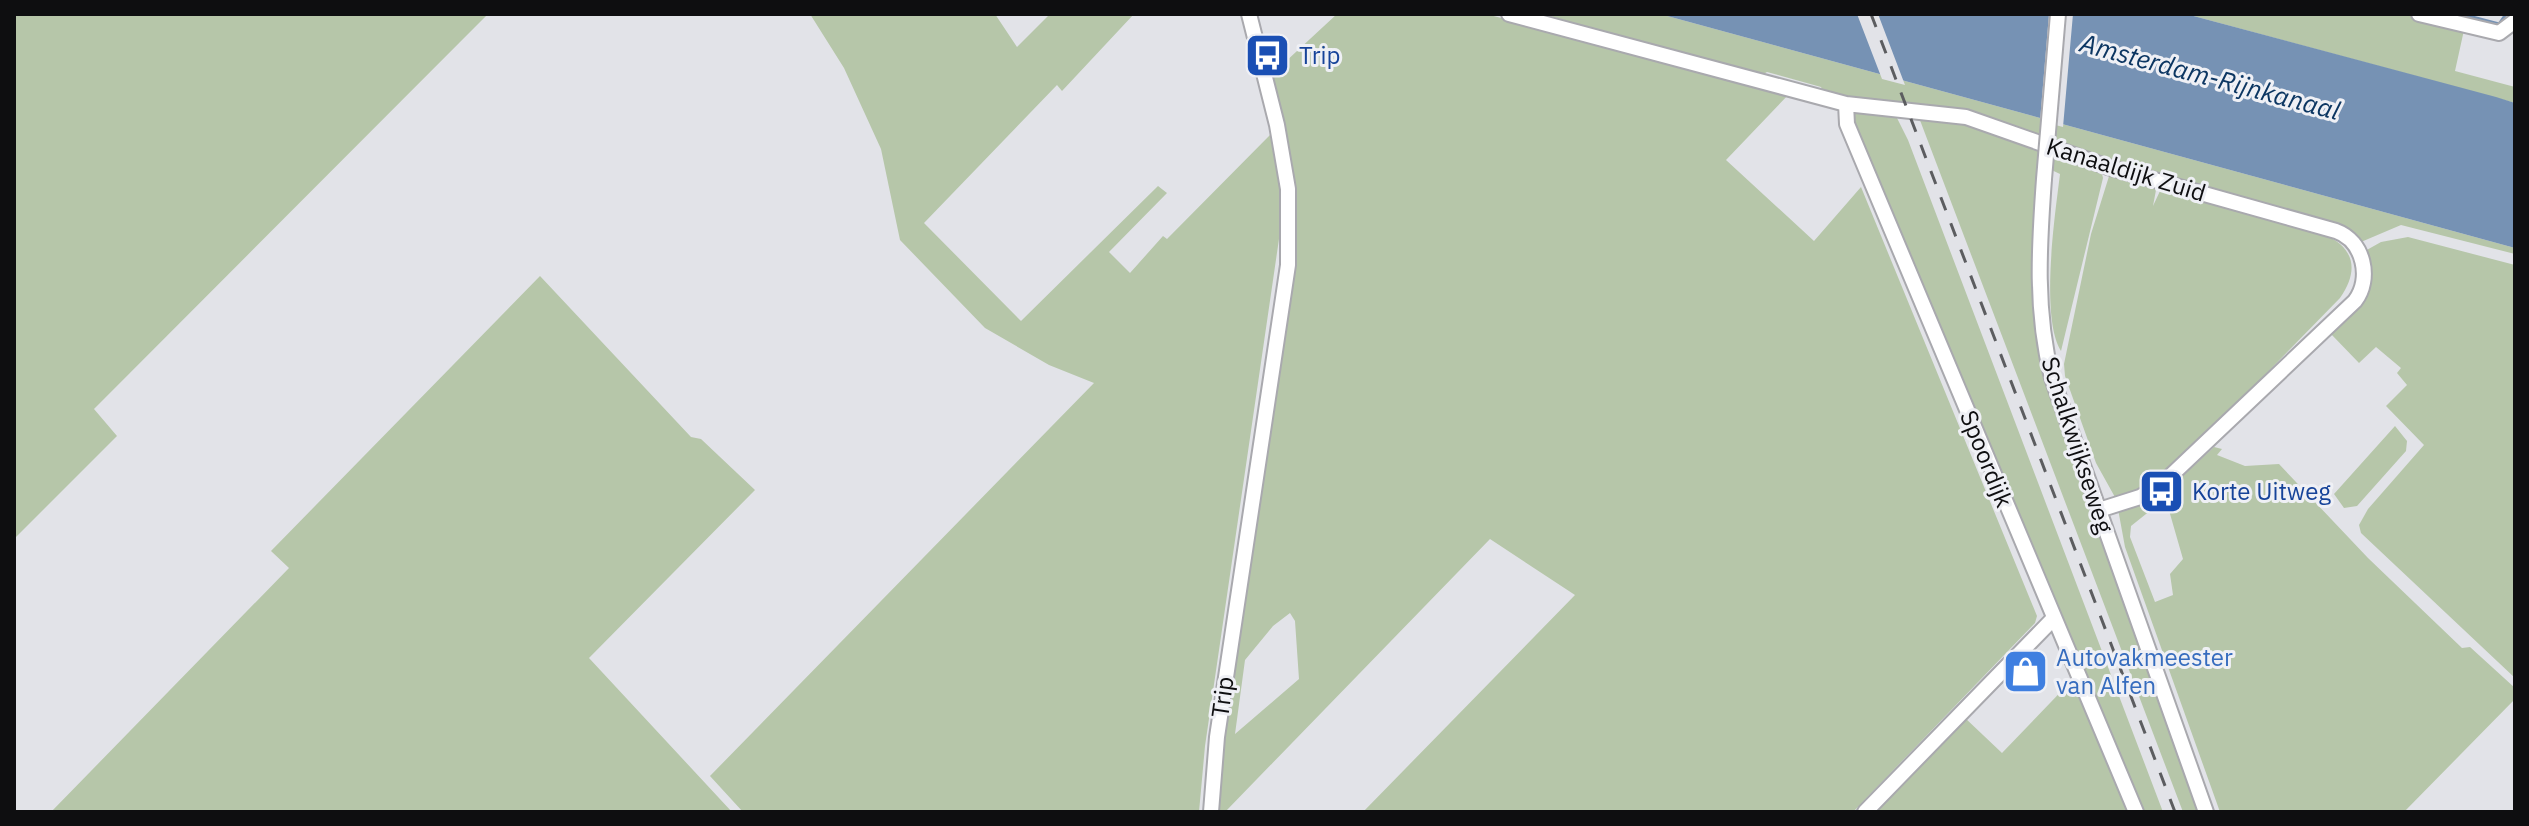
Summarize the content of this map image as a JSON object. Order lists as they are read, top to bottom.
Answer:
{
  "streets": {
    "street": [
      "Kanaaldijk Zuid",
      "Schalkwijkseweg",
      "Spoordijk",
      "Trip"
    ]
  },
  "crossings": [
    ["Kanaaldijk Zuid", "Schalkwijkseweg"],
    ["Kanaaldijk Zuid", "Spoordijk"]
  ],
  "water": ["Amsterdam-Rijnkanaal"],
  "places": {
    "bus stop": ["Trip", "Korte Uitweg"],
    "shop": ["Autovakmeester van Alfen"]
  }
}
